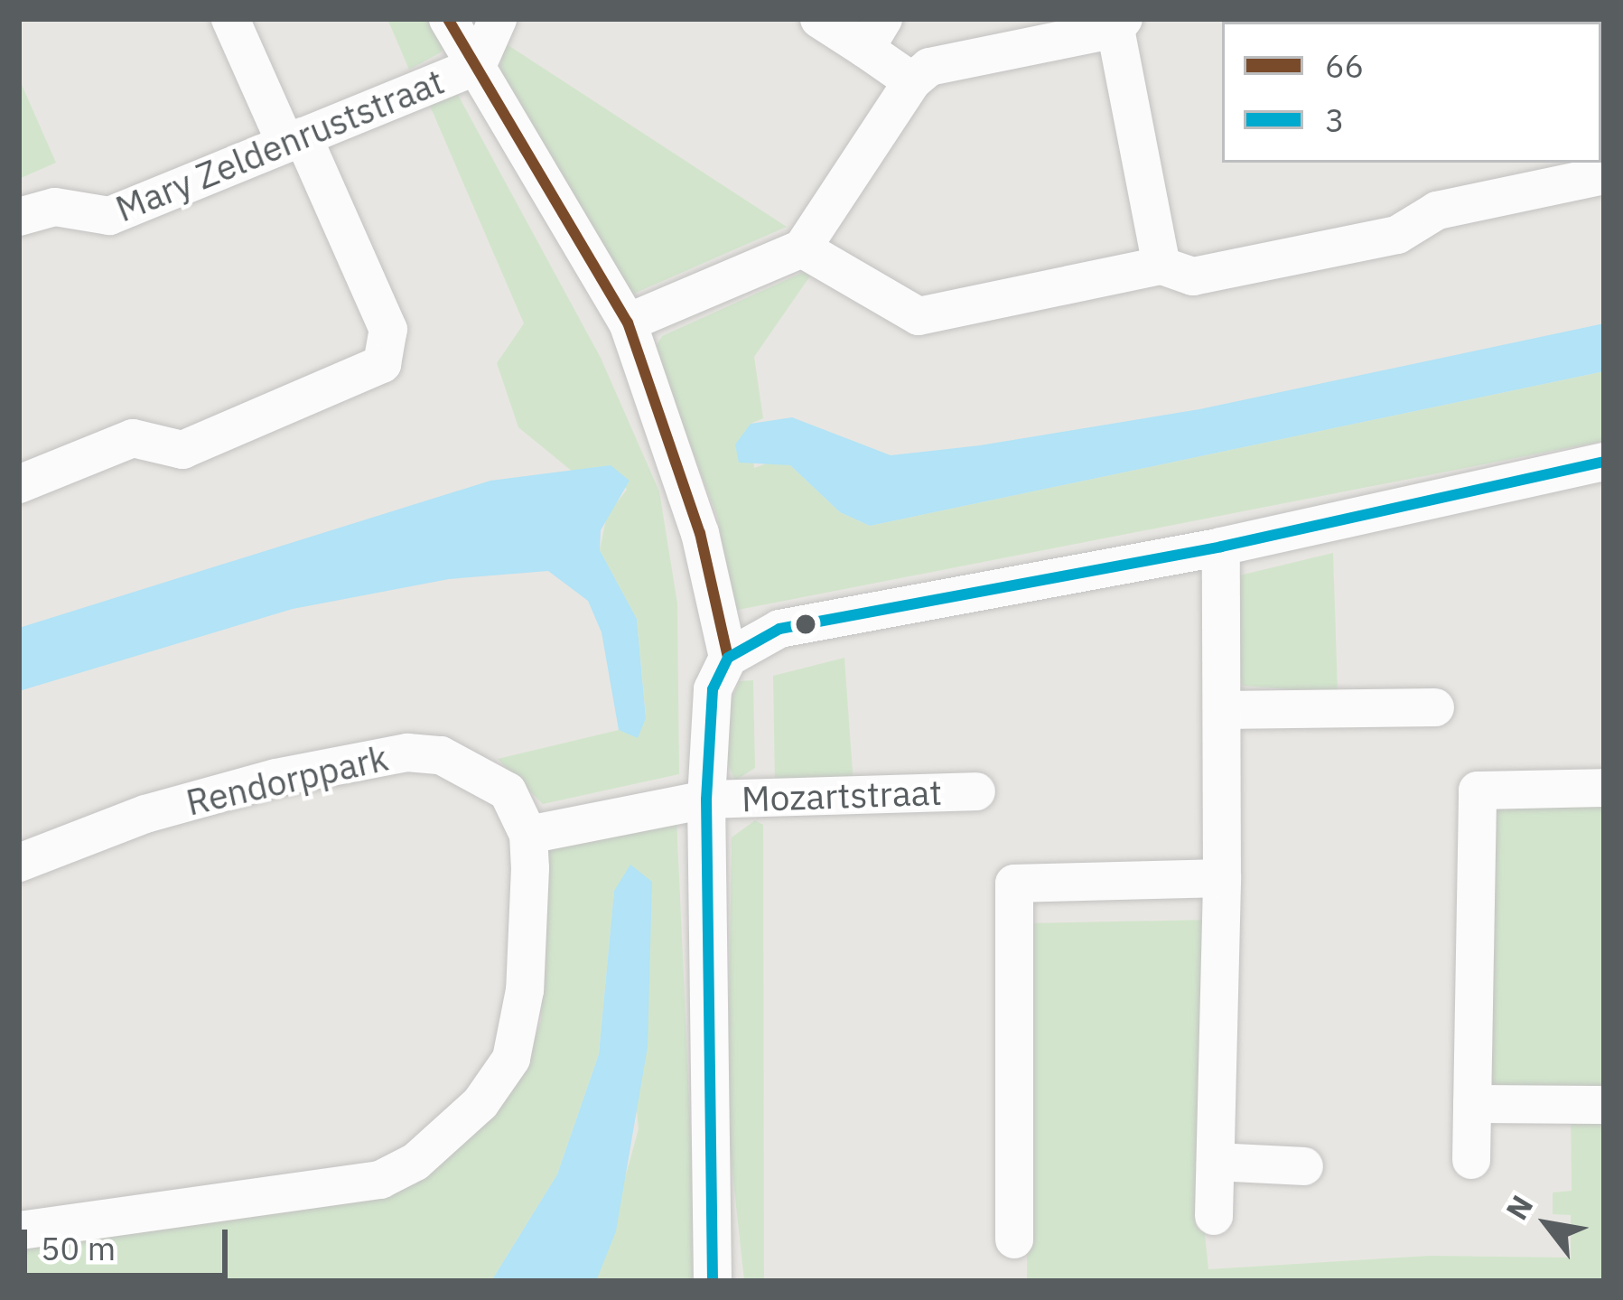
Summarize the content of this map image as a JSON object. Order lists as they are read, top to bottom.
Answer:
{
  "streets": {
    "street": ["Mary Zeldenruststraat", "Rendorppark", "Mozartstraat"]
  },
  "lines": ["transit line 66", "transit line 3"],
  "legend": ["66", "3"],
  "scale_bar": "50 m",
  "north": "top left"
}
